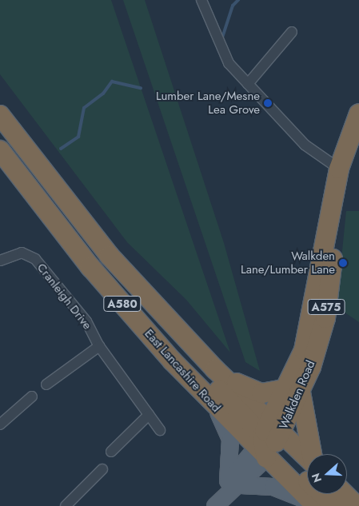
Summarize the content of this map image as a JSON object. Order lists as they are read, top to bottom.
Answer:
{
  "streets": {
    "highway": [
      "A580",
      "A575",
      "East Lancashire Road",
      "Walkden Road"
    ],
    "street": ["Cranleigh Drive"]
  },
  "crossings": [
    ["East Lancashire Road", "Walkden Road"]
  ],
  "places": ["Lumber Lane/Mesne Lea Grove", "Walkden Lane/Lumber Lane"],
  "north": "left"
}
